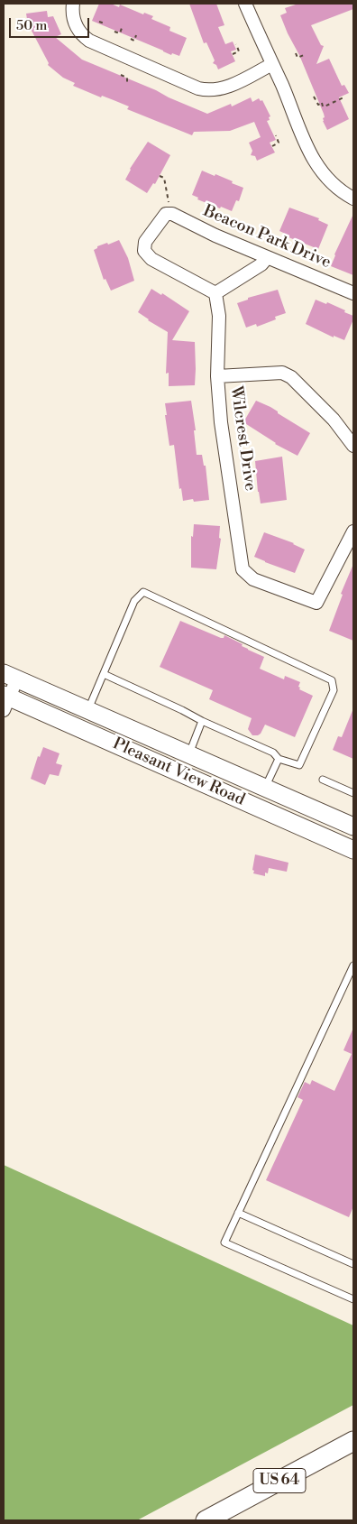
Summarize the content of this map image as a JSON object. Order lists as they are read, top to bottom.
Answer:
{
  "streets": {
    "main road": ["Pleasant View Road", "US 64"],
    "street": ["Beacon Park Drive", "Wilcrest Drive"]
  },
  "scale_bar": "50 m"
}
